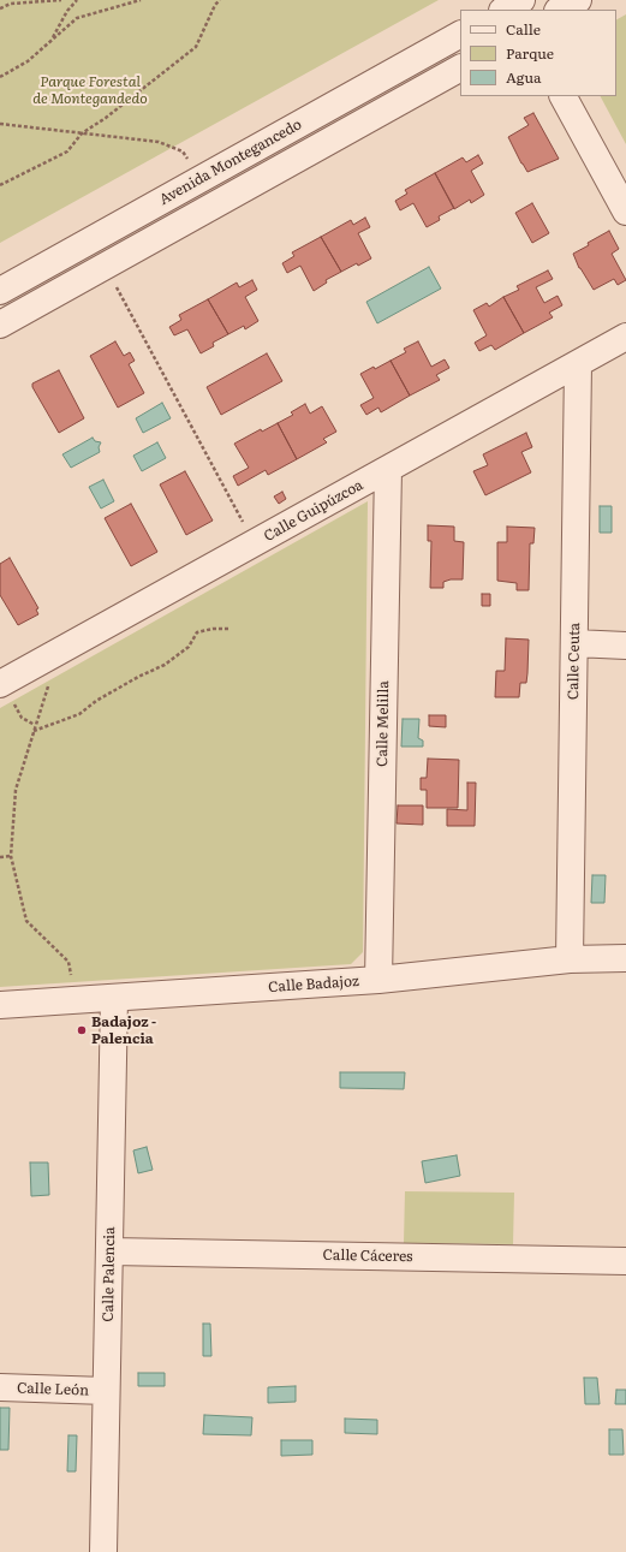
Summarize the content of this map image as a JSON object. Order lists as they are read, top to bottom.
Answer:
{
  "streets": {
    "street": [
      "Avenida Montegancedo",
      "Calle Guipúzcoa",
      "Calle Ceuta",
      "Calle Melilla",
      "Calle Badajoz",
      "Calle Cáceres",
      "Calle Palencia",
      "Calle León"
    ]
  },
  "crossings": [
    ["Calle Guipúzcoa", "Calle Ceuta"],
    ["Calle Guipúzcoa", "Calle Melilla"],
    ["Calle Ceuta", "Calle Badajoz"],
    ["Calle Melilla", "Calle Badajoz"],
    ["Calle Badajoz", "Calle Palencia"],
    ["Calle Cáceres", "Calle Palencia"],
    ["Calle Palencia", "Calle León"]
  ],
  "parks": ["Parque Forestal de Montegandedo"],
  "places": ["Badajoz - Palencia"],
  "legend": ["Calle", "Parque", "Agua"]
}
